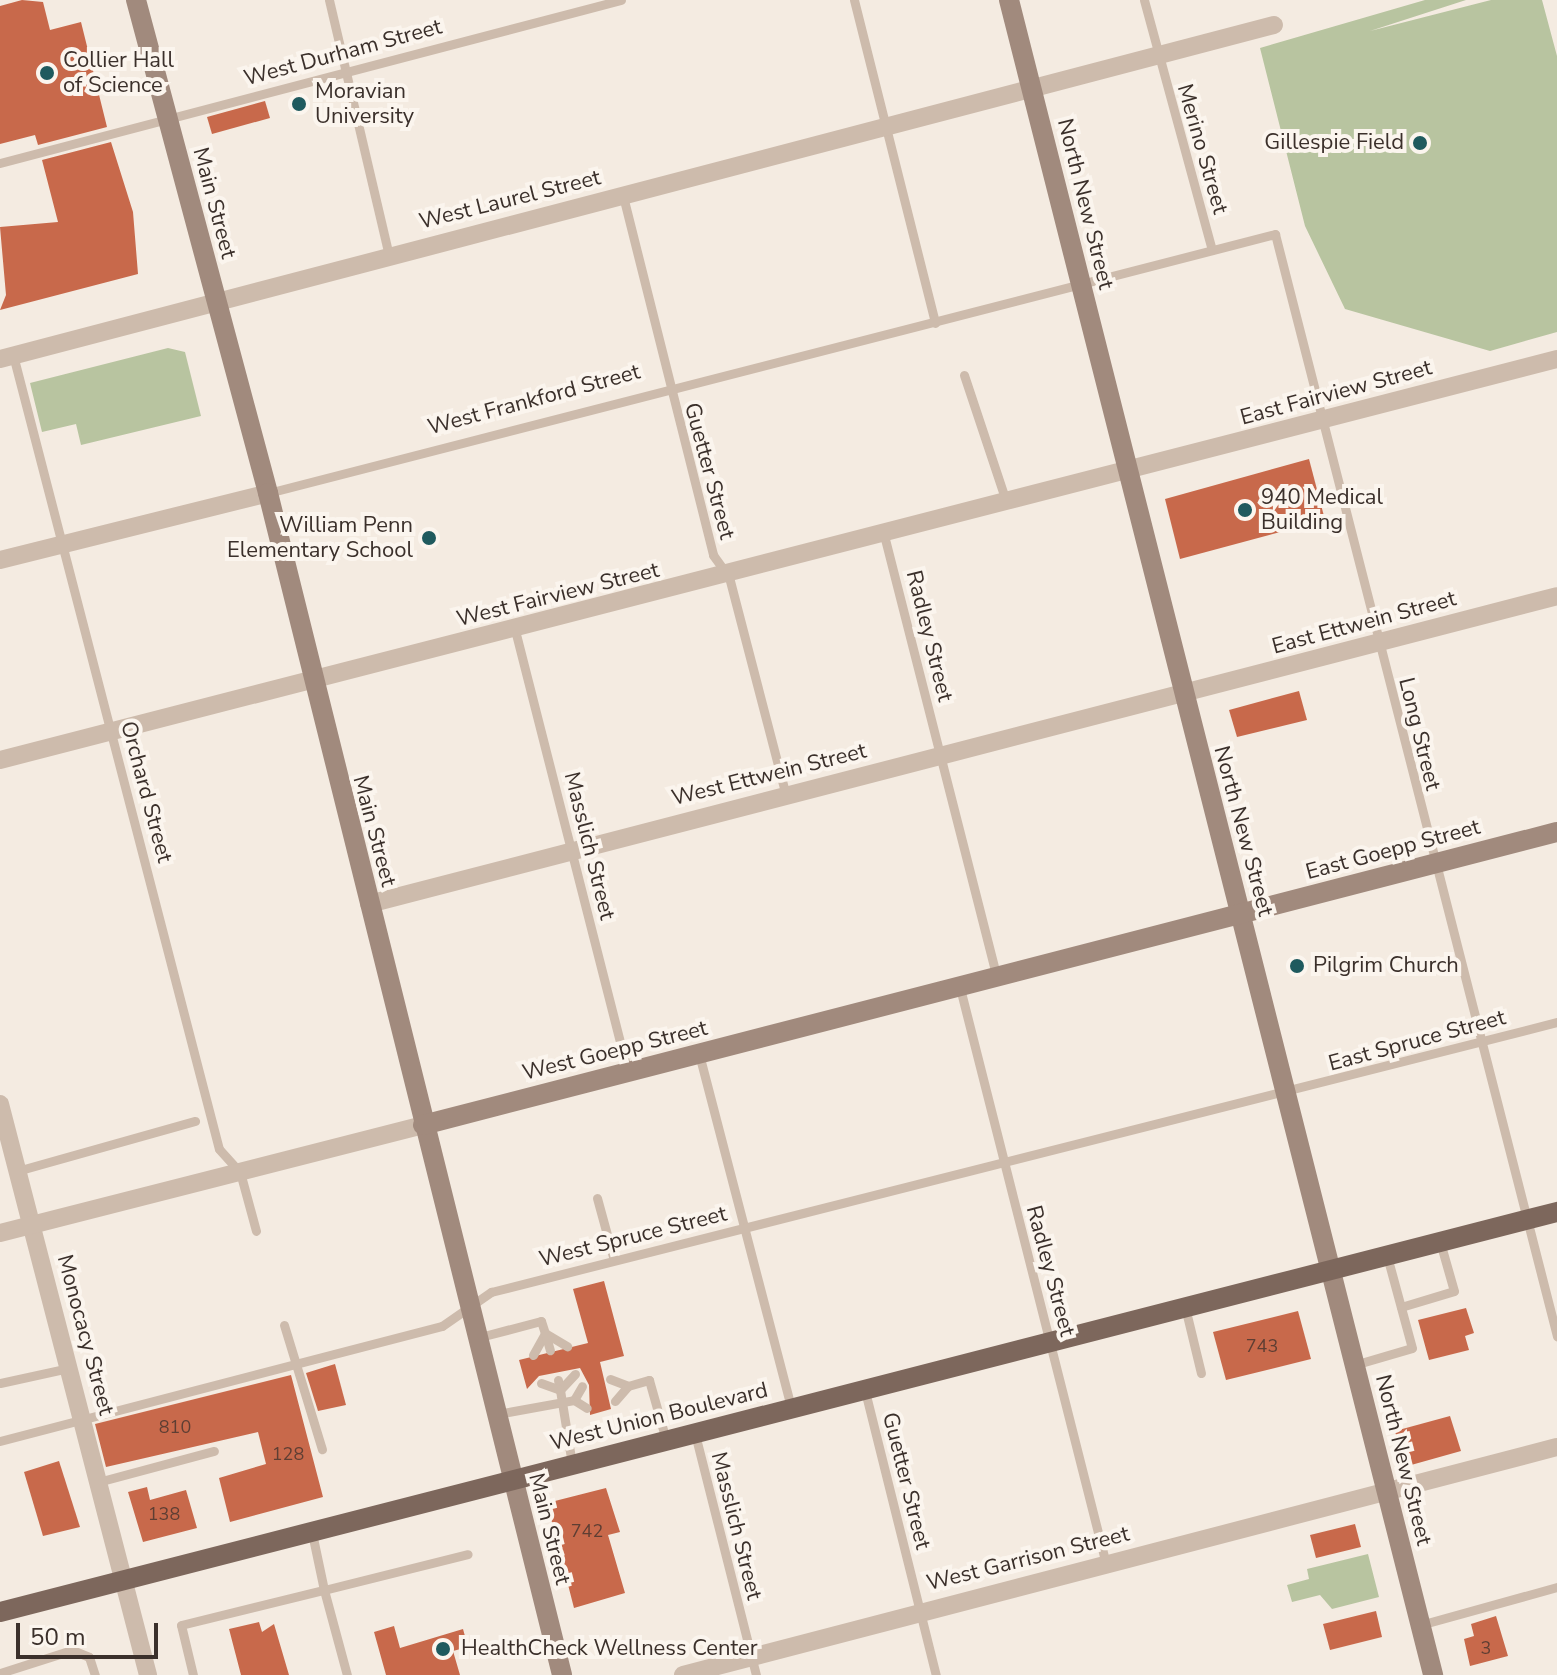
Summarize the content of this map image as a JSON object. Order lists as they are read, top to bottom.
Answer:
{
  "streets": {
    "main road": ["West Union Boulevard"],
    "street": [
      "West Laurel Street",
      "Main Street",
      "North New Street",
      "East Fairview Street",
      "West Frankford Street",
      "West Fairview Street",
      "East Ettwein Street",
      "West Ettwein Street",
      "East Goepp Street",
      "West Goepp Street",
      "Monocacy Street",
      "West Garrison Street"
    ],
    "lane": [
      "West Durham Street",
      "Merino Street",
      "Guetter Street",
      "Radley Street",
      "Long Street",
      "Orchard Street",
      "Masslich Street",
      "East Spruce Street",
      "West Spruce Street"
    ]
  },
  "crossings": [
    ["West Durham Street", "Main Street"],
    ["Merino Street", "West Laurel Street"],
    ["Merino Street", "West Frankford Street"],
    ["West Laurel Street", "Main Street"],
    ["West Laurel Street", "North New Street"],
    ["West Laurel Street", "Guetter Street"],
    ["West Laurel Street", "Orchard Street"],
    ["Main Street", "West Frankford Street"],
    ["Main Street", "West Fairview Street"],
    ["Main Street", "West Ettwein Street"],
    ["Main Street", "West Goepp Street"],
    ["Main Street", "West Spruce Street"],
    ["Main Street", "West Union Boulevard"],
    ["North New Street", "East Fairview Street"],
    ["North New Street", "West Frankford Street"],
    ["North New Street", "West Fairview Street"],
    ["North New Street", "East Ettwein Street"],
    ["North New Street", "West Ettwein Street"],
    ["North New Street", "East Goepp Street"],
    ["North New Street", "East Spruce Street"],
    ["North New Street", "West Goepp Street"],
    ["North New Street", "West Spruce Street"],
    ["North New Street", "West Union Boulevard"],
    ["North New Street", "West Garrison Street"],
    ["East Fairview Street", "West Fairview Street"],
    ["East Fairview Street", "Long Street"],
    ["West Frankford Street", "Guetter Street"],
    ["West Frankford Street", "Long Street"],
    ["West Frankford Street", "Orchard Street"],
    ["Guetter Street", "West Fairview Street"],
    ["Guetter Street", "West Ettwein Street"],
    ["Guetter Street", "West Union Boulevard"],
    ["Guetter Street", "West Garrison Street"],
    ["West Fairview Street", "Radley Street"],
    ["West Fairview Street", "Orchard Street"],
    ["West Fairview Street", "Masslich Street"],
    ["East Ettwein Street", "Long Street"],
    ["East Ettwein Street", "West Ettwein Street"],
    ["Radley Street", "West Ettwein Street"],
    ["Radley Street", "West Goepp Street"],
    ["Radley Street", "West Spruce Street"],
    ["Radley Street", "West Union Boulevard"],
    ["Radley Street", "West Garrison Street"],
    ["Long Street", "East Goepp Street"],
    ["Long Street", "East Spruce Street"],
    ["Long Street", "West Union Boulevard"],
    ["West Ettwein Street", "Masslich Street"],
    ["Orchard Street", "West Goepp Street"],
    ["Masslich Street", "West Goepp Street"],
    ["Masslich Street", "West Union Boulevard"],
    ["Masslich Street", "West Garrison Street"],
    ["East Goepp Street", "West Goepp Street"],
    ["East Spruce Street", "West Spruce Street"],
    ["West Goepp Street", "Monocacy Street"],
    ["West Spruce Street", "Monocacy Street"],
    ["Monocacy Street", "West Union Boulevard"]
  ],
  "places": [
    "Collier Hall of Science",
    "Moravian University",
    "Gillespie Field",
    "940 Medical Building",
    "William Penn Elementary School",
    "Pilgrim Church",
    "HealthCheck Wellness Center"
  ],
  "house_numbers": [
    "743",
    "810",
    "128",
    "138",
    "742",
    "3"
  ],
  "scale_bar": "50 m"
}
